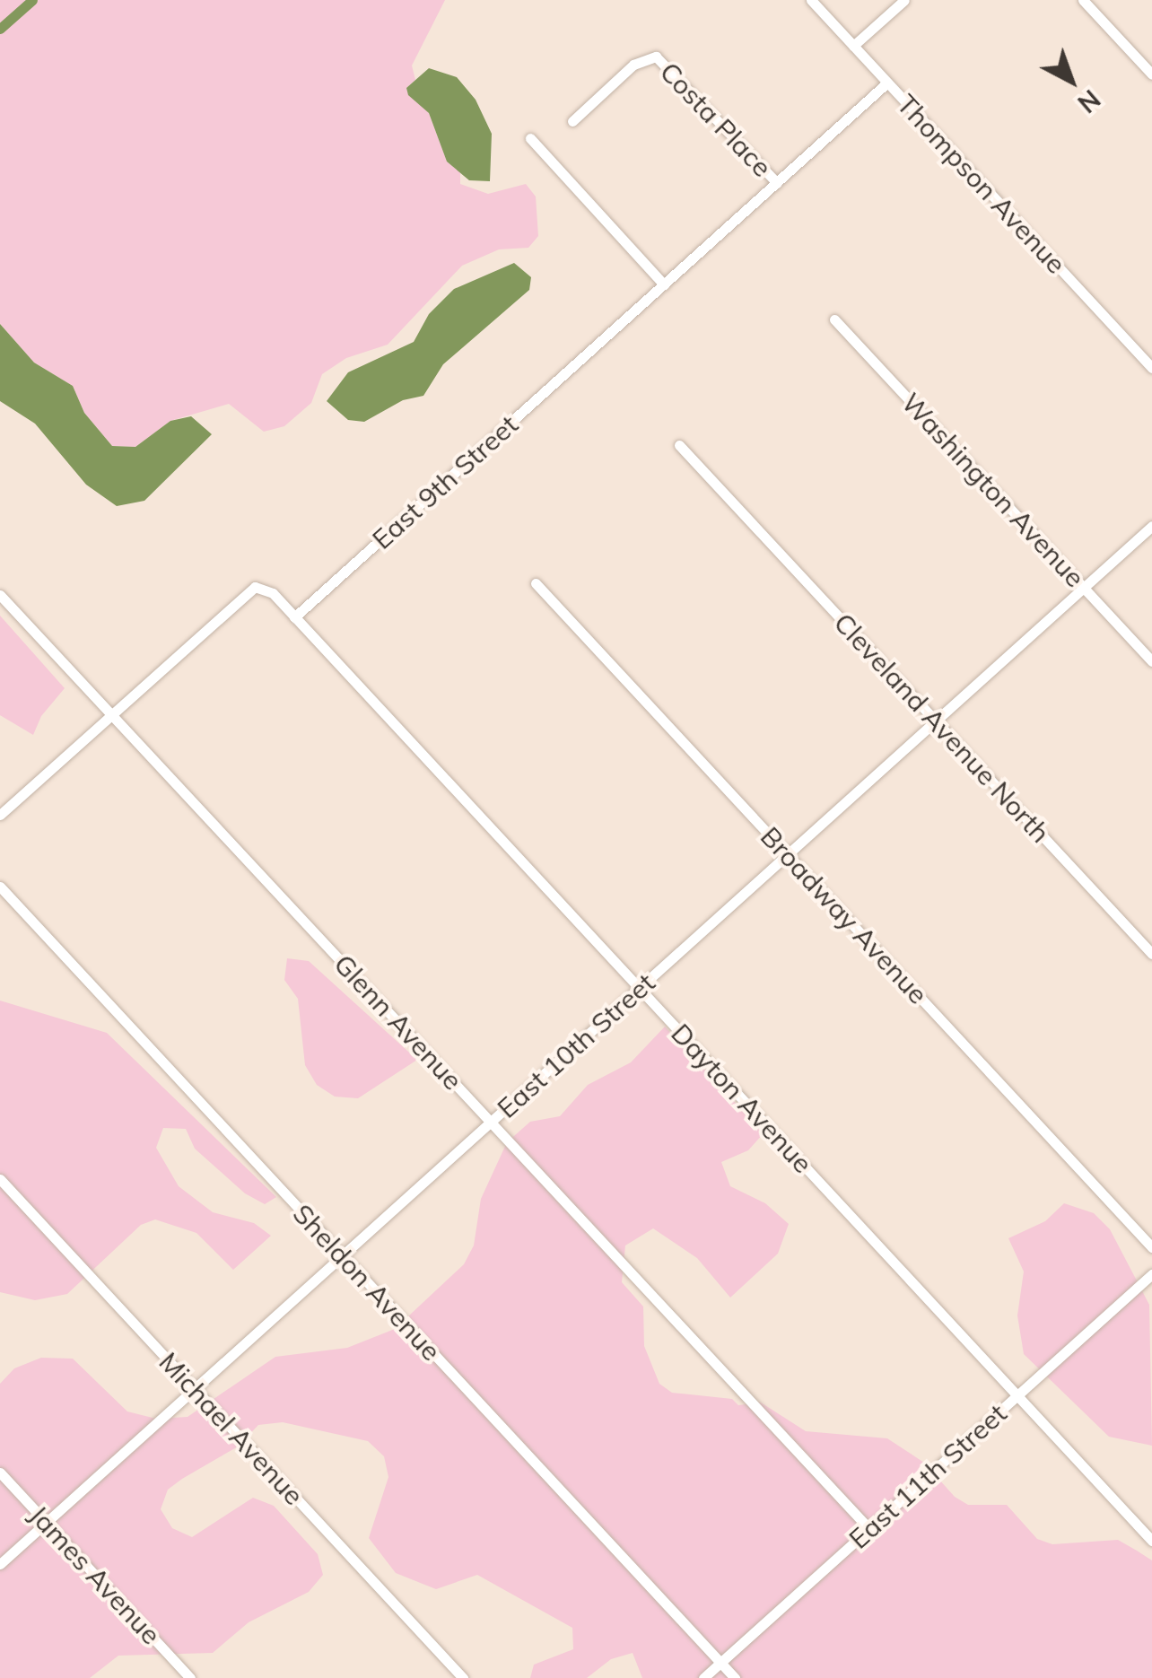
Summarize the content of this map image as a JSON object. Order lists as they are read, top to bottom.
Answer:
{
  "streets": {
    "street": [
      "Costa Place",
      "Thompson Avenue",
      "East 9th Street",
      "Washington Avenue",
      "Cleveland Avenue North",
      "Broadway Avenue",
      "Glenn Avenue",
      "East 10th Street",
      "Dayton Avenue",
      "Sheldon Avenue",
      "Michael Avenue",
      "East 11th Street",
      "James Avenue"
    ]
  },
  "crossings": [
    ["Costa Place", "East 9th Street"],
    ["Thompson Avenue", "East 9th Street"],
    ["East 9th Street", "Dayton Avenue"],
    ["Washington Avenue", "East 10th Street"],
    ["Cleveland Avenue North", "East 10th Street"],
    ["Broadway Avenue", "East 10th Street"],
    ["Glenn Avenue", "East 10th Street"],
    ["Glenn Avenue", "East 11th Street"],
    ["East 10th Street", "Dayton Avenue"],
    ["East 10th Street", "Sheldon Avenue"],
    ["East 10th Street", "Michael Avenue"],
    ["East 10th Street", "James Avenue"],
    ["Dayton Avenue", "East 11th Street"],
    ["Sheldon Avenue", "East 11th Street"]
  ],
  "north": "bottom right"
}
